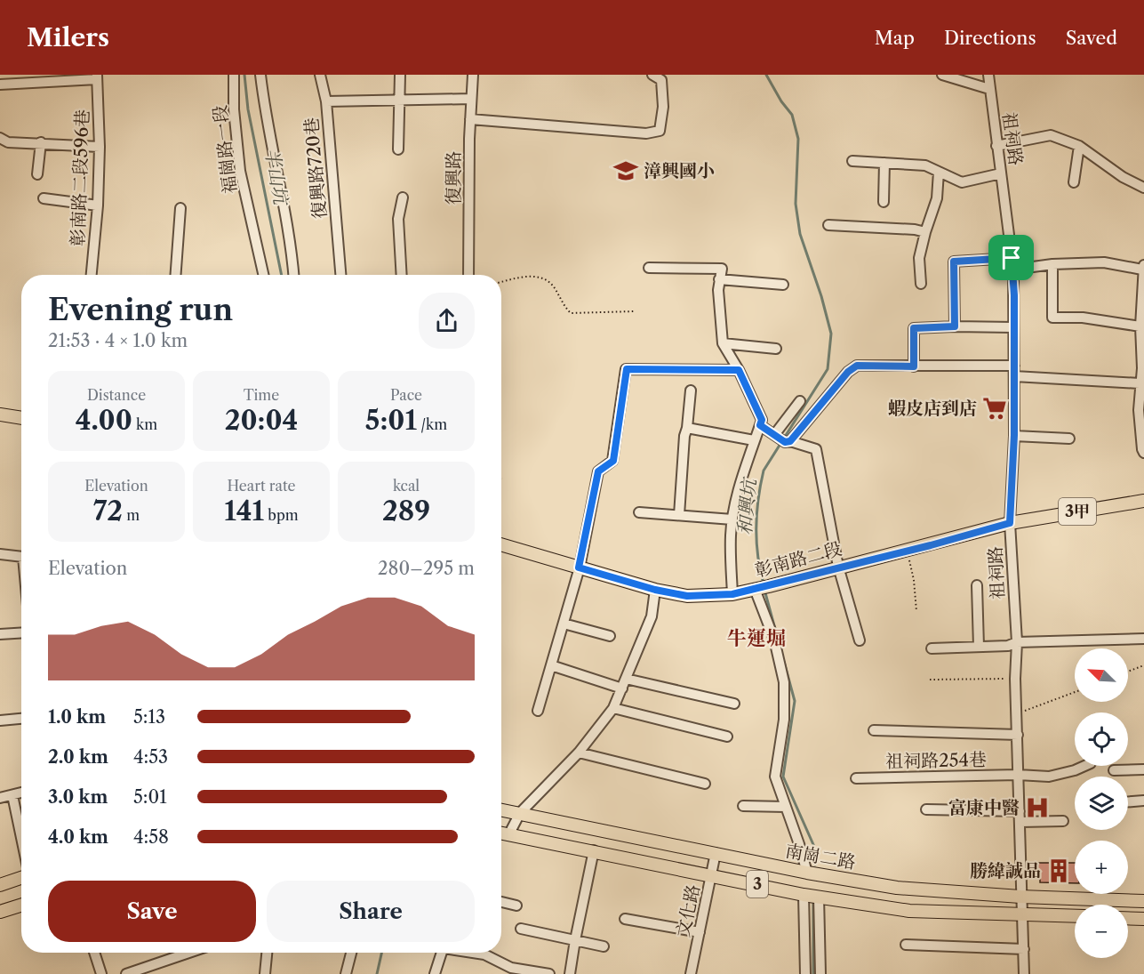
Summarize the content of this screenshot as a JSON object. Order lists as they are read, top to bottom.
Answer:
{
  "streets": {
    "main road": [
      "3甲",
      "彰南路二段",
      "南崗二路",
      "3"
    ],
    "street": [
      "祖祠路",
      "福崗路一段",
      "復興路720巷",
      "彰南路二段596巷",
      "復興路",
      "祖祠路254巷",
      "文化路"
    ]
  },
  "crossings": [
    ["祖祠路", "彰南路二段"],
    ["祖祠路", "祖祠路254巷"],
    ["祖祠路", "南崗二路"],
    ["祖祠路", "3"],
    ["復興路720巷", "復興路"],
    ["南崗二路", "文化路"],
    ["3", "文化路"]
  ],
  "districts": ["牛運堀"],
  "water": ["半山坑", "和興坑"],
  "places": {
    "school or university": ["漳興國小"],
    "supermarket": ["蝦皮店到店"],
    "hospital": ["富康中醫"],
    "building": ["勝緯誠品"]
  },
  "north": "top left",
  "page": {
    "header": "Milers",
    "nav": ["Map", "Directions", "Saved"],
    "heading": ["Evening run", "21:53 · 4 × 1.0 km"],
    "stats": [
      ["Distance", "4.00 km"],
      ["Time", "20:04"],
      ["Pace", "5:01 /km"],
      ["Elevation", "72 m"],
      ["Heart rate", "141 bpm"],
      ["kcal", "289"]
    ],
    "chart": ["Elevation", "280–295 m"],
    "map_buttons": ["+", "−"],
    "list": [
      {
        "name": "1.0 km",
        "note": "5:13"
      },
      {
        "name": "2.0 km",
        "note": "4:53"
      },
      {
        "name": "3.0 km",
        "note": "5:01"
      },
      {
        "name": "4.0 km",
        "note": "4:58"
      }
    ],
    "buttons": ["Save", "Share"]
  }
}
